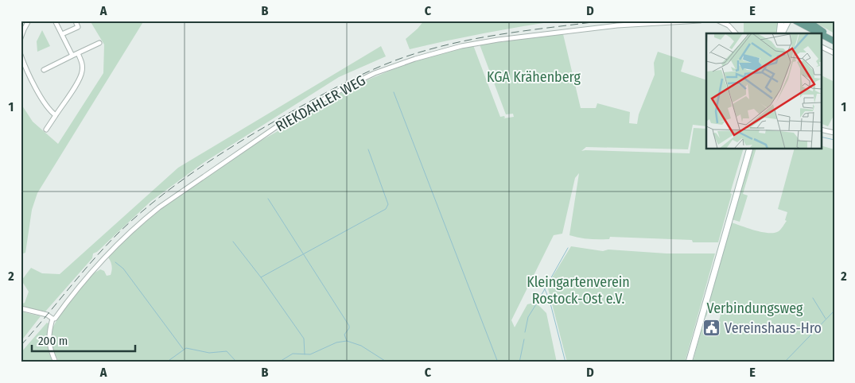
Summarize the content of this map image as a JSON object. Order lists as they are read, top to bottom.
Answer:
{
  "streets": {
    "street": ["RIEKDAHLER WEG"]
  },
  "parks": ["KGA Krähenberg", "Kleingartenverein Rostock-Ost e.V.", "Verbindungsweg"],
  "places": {
    "public building": ["Vereinshaus-Hro"]
  },
  "scale_bar": "200 m",
  "grid": {
    "columns": [
      "A",
      "B",
      "C",
      "D",
      "E"
    ],
    "rows": ["1", "2"]
  }
}
